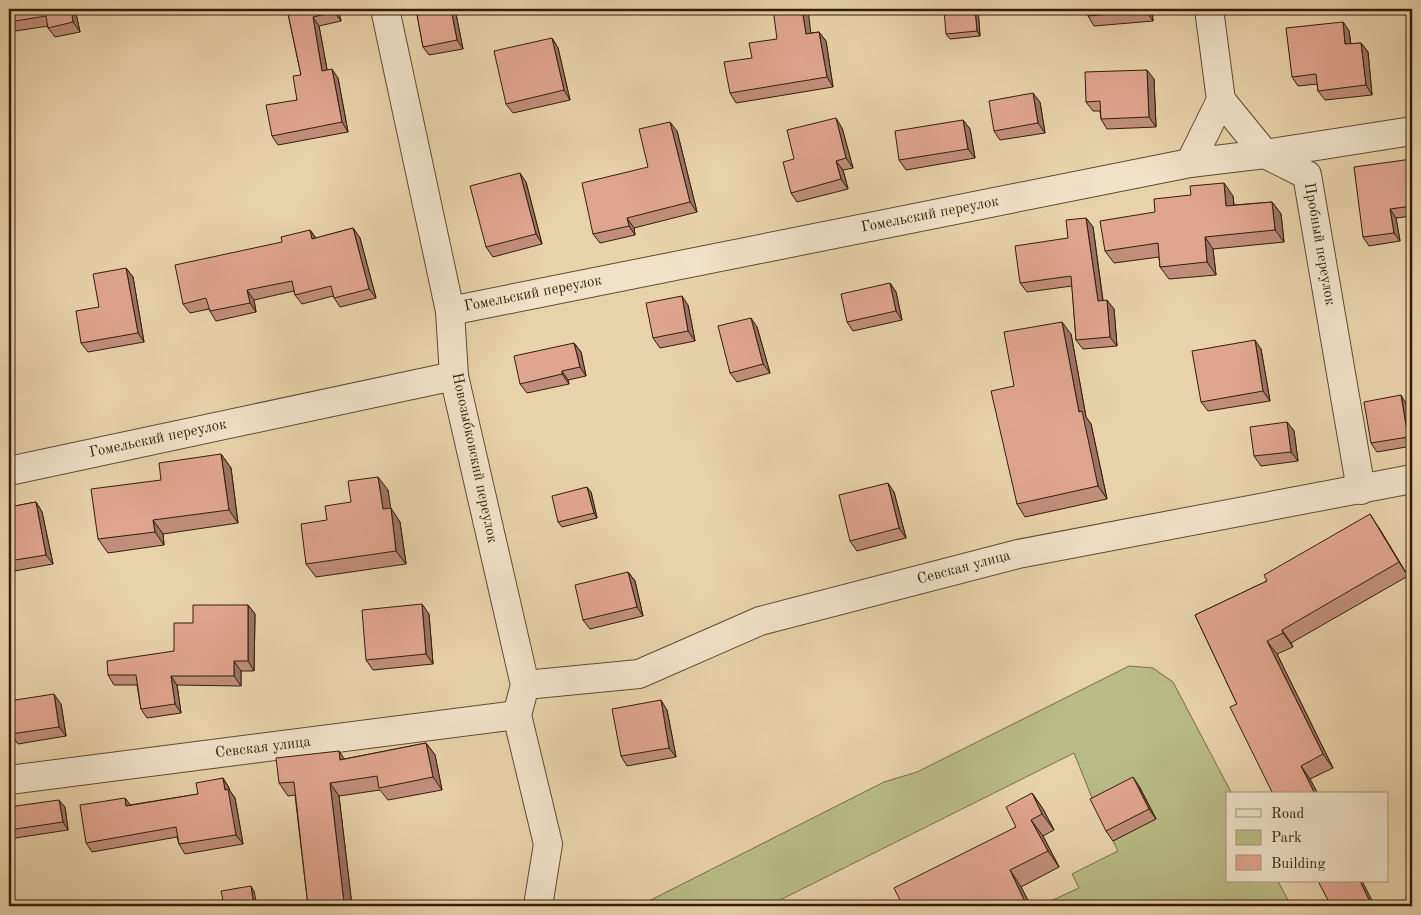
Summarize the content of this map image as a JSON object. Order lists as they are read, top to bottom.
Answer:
{
  "streets": {
    "street": [
      "Гомельский переулок",
      "Пробный переулок",
      "Новозыбковский переулок",
      "Севская улица"
    ]
  },
  "crossings": [
    ["Гомельский переулок", "Пробный переулок"],
    ["Гомельский переулок", "Новозыбковский переулок"],
    ["Пробный переулок", "Севская улица"],
    ["Новозыбковский переулок", "Севская улица"]
  ],
  "legend": ["Road", "Park", "Building"]
}
